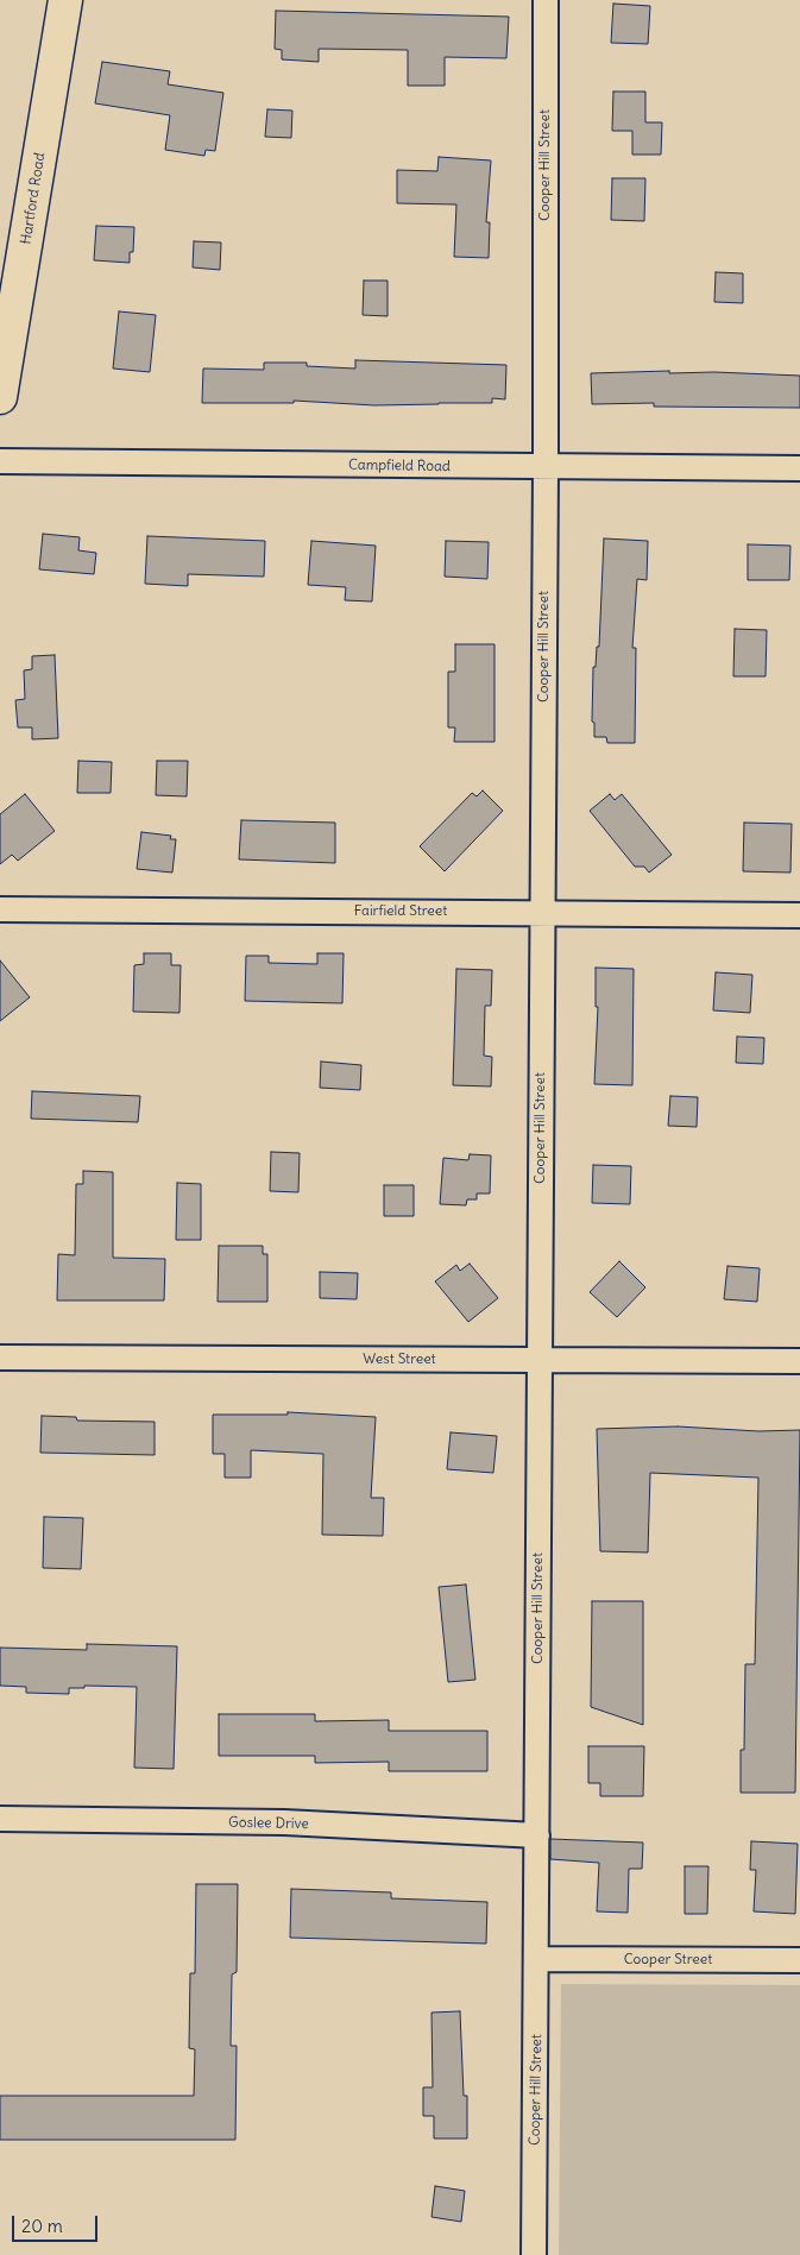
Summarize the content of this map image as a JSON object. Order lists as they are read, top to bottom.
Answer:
{
  "streets": {
    "main road": ["Hartford Road"],
    "street": [
      "Cooper Hill Street",
      "Campfield Road",
      "Fairfield Street",
      "West Street",
      "Goslee Drive",
      "Cooper Street"
    ]
  },
  "crossings": [
    ["Cooper Hill Street", "Campfield Road"],
    ["Cooper Hill Street", "Fairfield Street"],
    ["Cooper Hill Street", "West Street"],
    ["Cooper Hill Street", "Goslee Drive"],
    ["Cooper Hill Street", "Cooper Street"]
  ],
  "scale_bar": "20 m"
}
